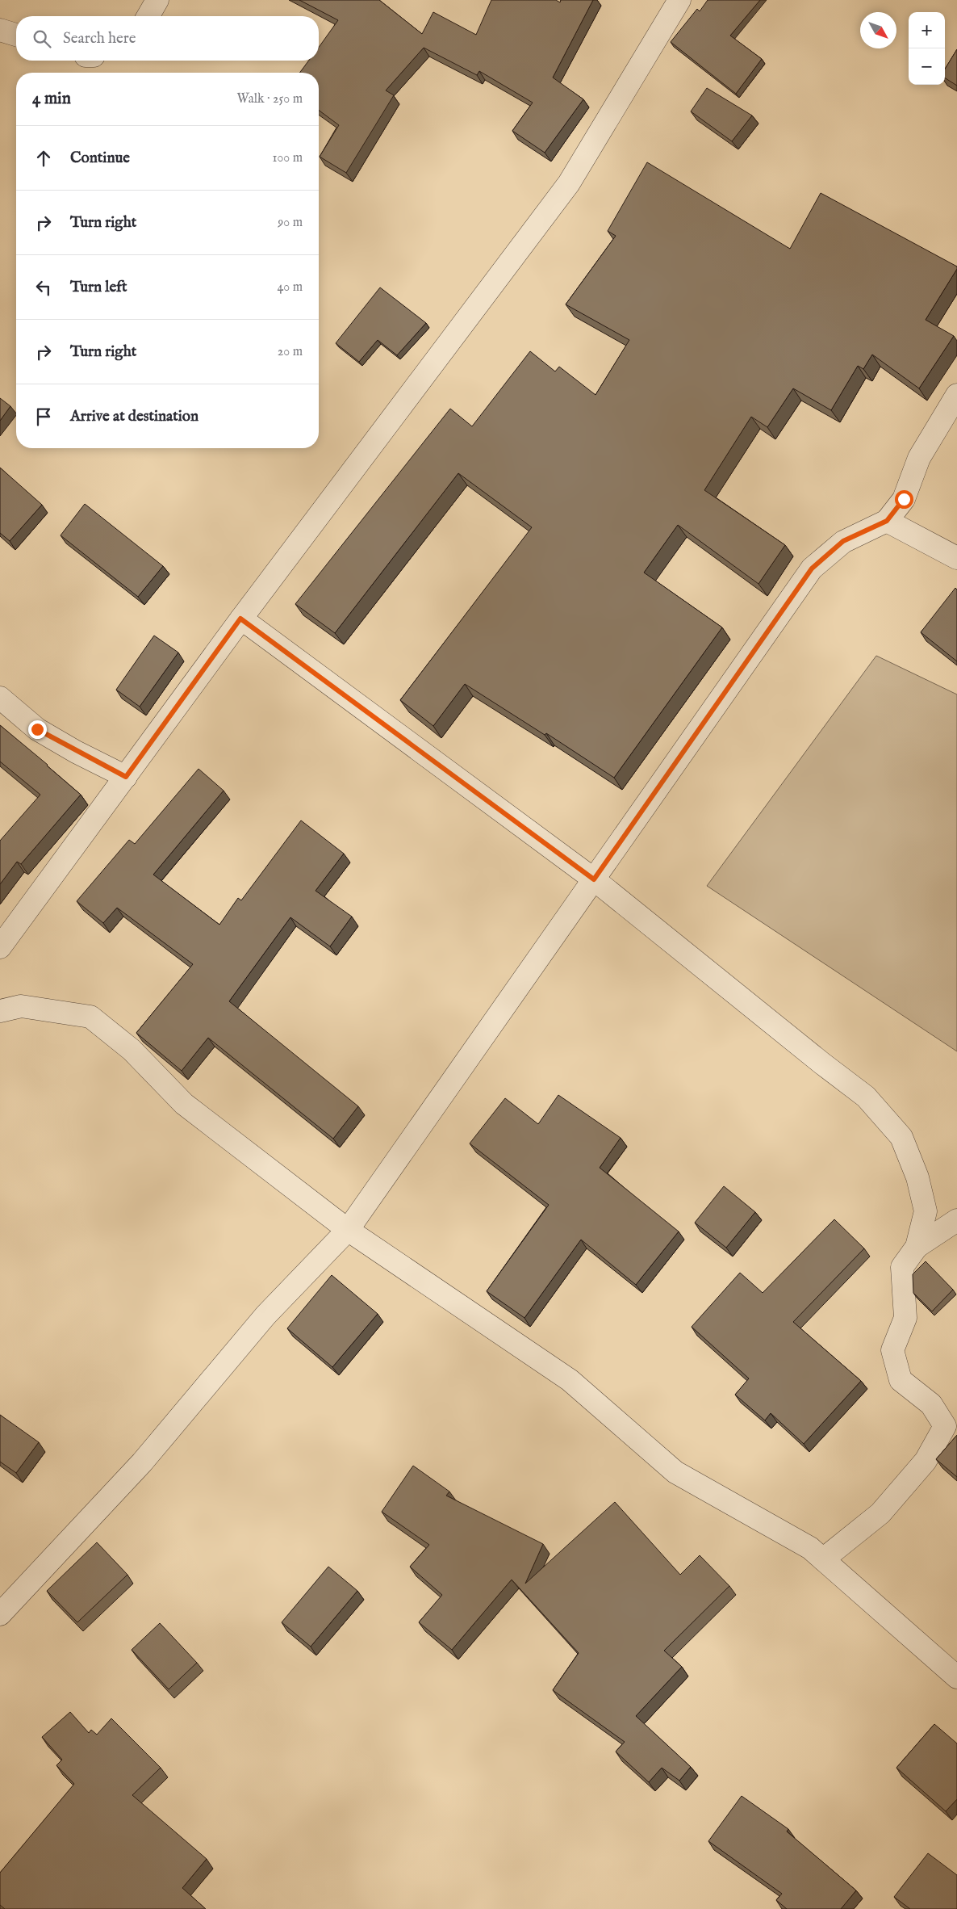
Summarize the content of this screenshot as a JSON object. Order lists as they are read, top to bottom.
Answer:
{
  "north": "bottom right",
  "page": {
    "map_buttons": ["+", "−"],
    "search": "Search here",
    "heading": ["4 min", "Walk · 250 m"],
    "list": [
      ["Continue", "100 m"],
      ["Turn right", "90 m"],
      ["Turn left", "40 m"],
      ["Turn right", "20 m"],
      "Arrive at destination"
    ]
  }
}
